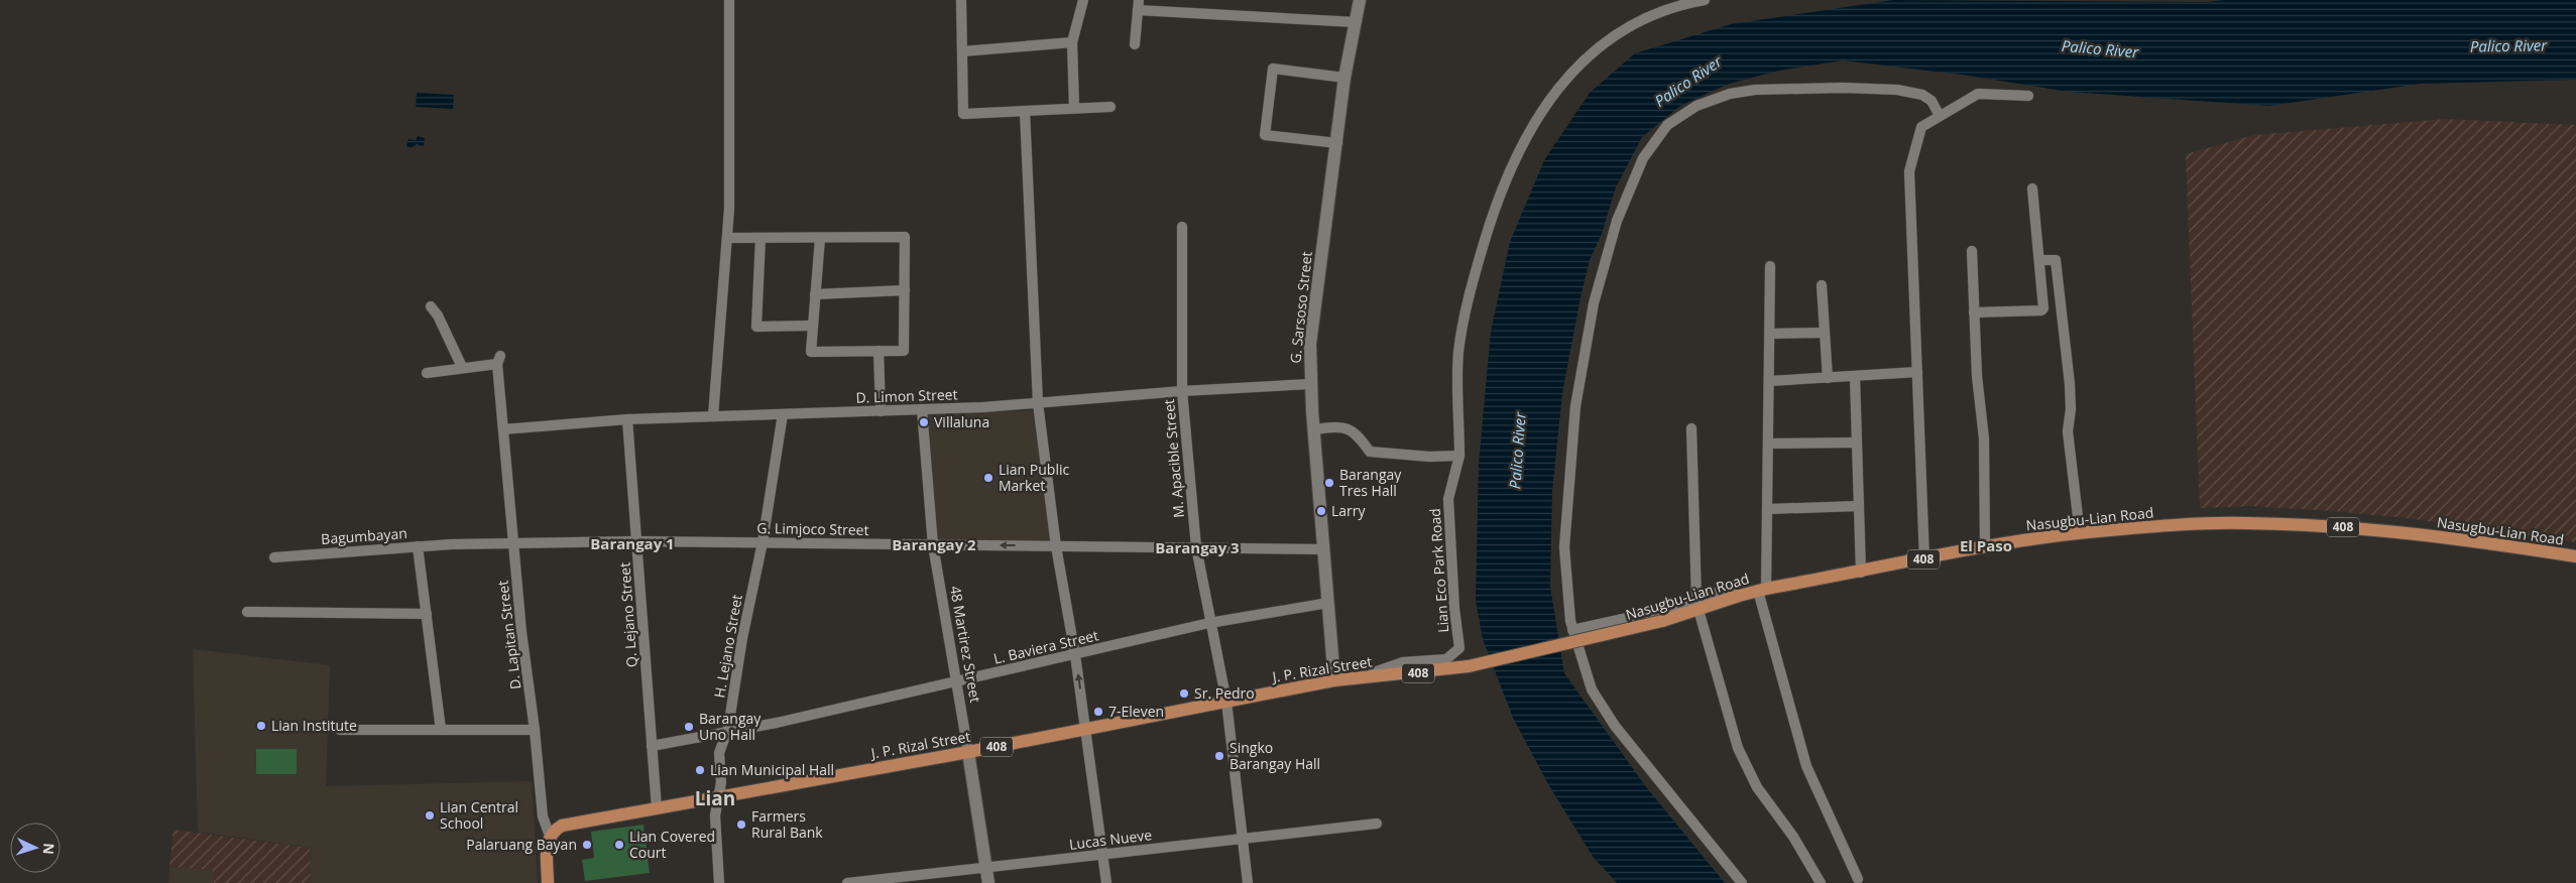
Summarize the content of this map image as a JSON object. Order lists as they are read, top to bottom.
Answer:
{
  "streets": {
    "main road": ["Nasugbu-Lian Road", "408", "J. P. Rizal Street"],
    "street": [
      "G. Sarsoso Street",
      "D. Limon Street",
      "M. Apacible Street",
      "G. Limjoco Street",
      "Bagumbayan",
      "Lian Eco Park Road",
      "Q. Lejano Street",
      "D. Lapitan Street",
      "48 Martirez Street",
      "H. Lejano Street",
      "L. Baviera Street",
      "Lucas Nueve"
    ]
  },
  "crossings": [
    ["G. Sarsoso Street", "D. Limon Street"],
    ["G. Sarsoso Street", "G. Limjoco Street"],
    ["G. Sarsoso Street", "L. Baviera Street"],
    ["G. Sarsoso Street", "J. P. Rizal Street"],
    ["D. Limon Street", "M. Apacible Street"],
    ["D. Limon Street", "Q. Lejano Street"],
    ["D. Limon Street", "D. Lapitan Street"],
    ["D. Limon Street", "48 Martirez Street"],
    ["D. Limon Street", "H. Lejano Street"],
    ["M. Apacible Street", "G. Limjoco Street"],
    ["M. Apacible Street", "L. Baviera Street"],
    ["M. Apacible Street", "J. P. Rizal Street"],
    ["M. Apacible Street", "Lucas Nueve"],
    ["Nasugbu-Lian Road", "J. P. Rizal Street"],
    ["G. Limjoco Street", "Bagumbayan"],
    ["G. Limjoco Street", "Q. Lejano Street"],
    ["G. Limjoco Street", "D. Lapitan Street"],
    ["G. Limjoco Street", "48 Martirez Street"],
    ["G. Limjoco Street", "H. Lejano Street"],
    ["Lian Eco Park Road", "J. P. Rizal Street"],
    ["Q. Lejano Street", "L. Baviera Street"],
    ["Q. Lejano Street", "J. P. Rizal Street"],
    ["D. Lapitan Street", "J. P. Rizal Street"],
    ["48 Martirez Street", "L. Baviera Street"],
    ["48 Martirez Street", "J. P. Rizal Street"],
    ["48 Martirez Street", "Lucas Nueve"],
    ["H. Lejano Street", "L. Baviera Street"],
    ["H. Lejano Street", "J. P. Rizal Street"]
  ],
  "districts": [
    "Barangay 1",
    "Barangay 2",
    "El Paso",
    "Barangay 3",
    "Lian"
  ],
  "water": ["Palico River"],
  "places": [
    "Villaluna",
    "Lian Public Market",
    "Barangay Tres Hall",
    "Larry",
    "Sr. Pedro",
    "7-Eleven",
    "Lian Institute",
    "Barangay Uno Hall",
    "Singko Barangay Hall",
    "Lian Municipal Hall",
    "Lian Central School",
    "Farmers Rural Bank",
    "Palaruang Bayan",
    "Lian Covered Court"
  ],
  "north": "right"
}
